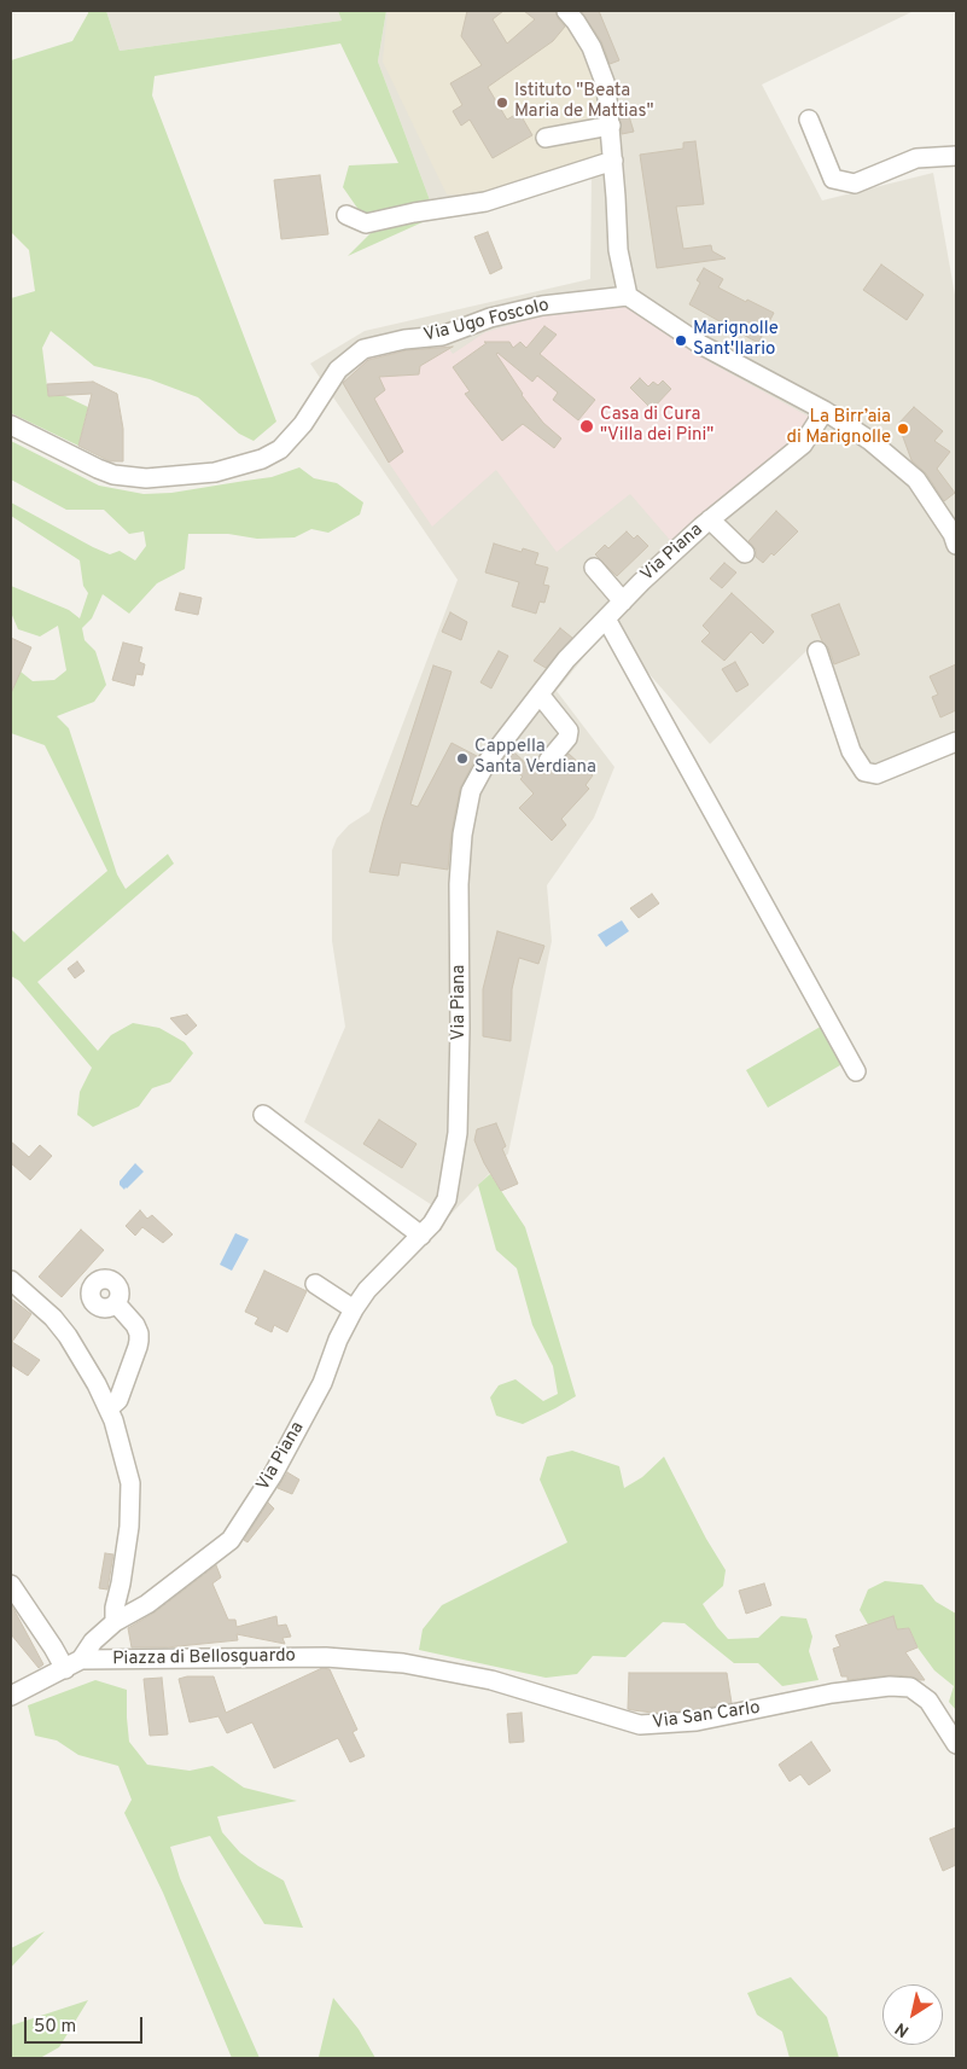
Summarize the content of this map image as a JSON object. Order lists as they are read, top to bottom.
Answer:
{
  "streets": {
    "street": [
      "Via Ugo Foscolo",
      "Via Piana",
      "Piazza di Bellosguardo",
      "Via San Carlo"
    ]
  },
  "crossings": [
    ["Via Piana", "Piazza di Bellosguardo"],
    ["Piazza di Bellosguardo", "Via San Carlo"]
  ],
  "places": [
    "Istituto \"Beata Maria de Mattias\"",
    "Marignolle Sant'Ilario",
    "Casa di Cura \"Villa dei Pini\"",
    "La Birr’aia di Marignolle",
    "Cappella Santa Verdiana"
  ],
  "scale_bar": "50 m",
  "north": "bottom left"
}
